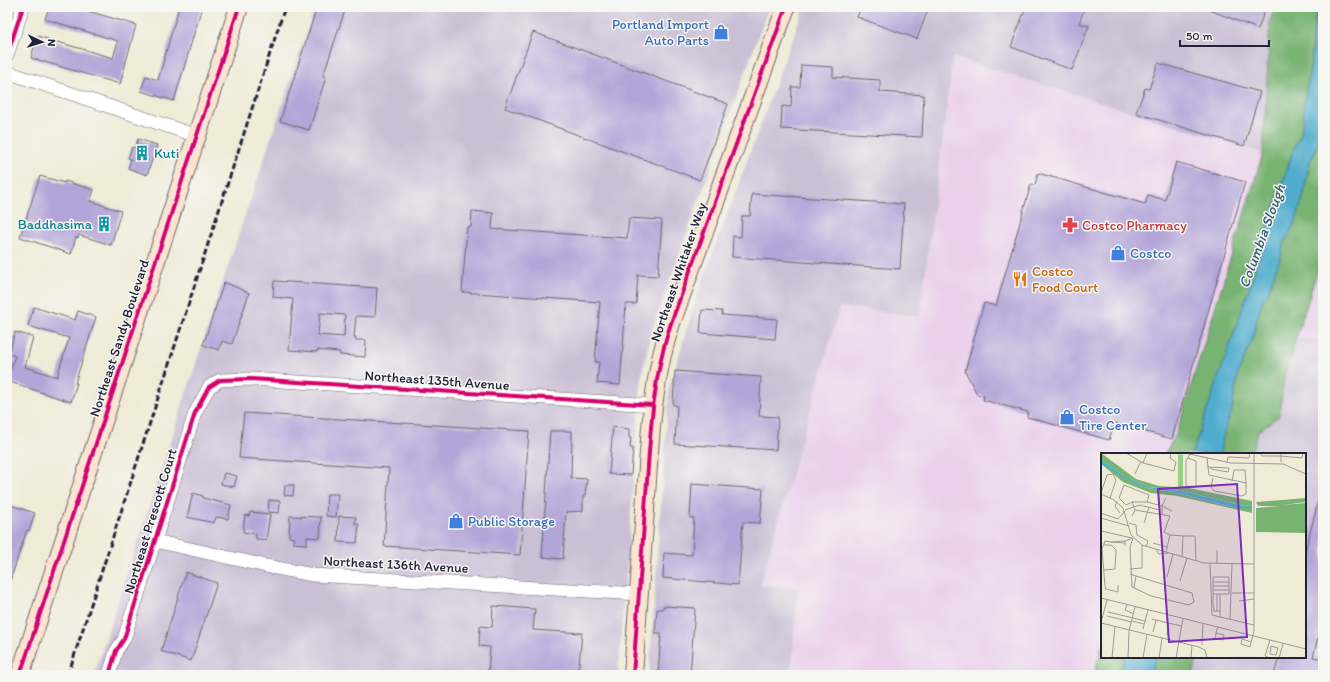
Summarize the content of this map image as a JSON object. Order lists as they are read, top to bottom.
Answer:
{
  "streets": {
    "main road": ["Northeast Whitaker Way", "Northeast Sandy Boulevard"],
    "street": ["Northeast 135th Avenue", "Northeast Prescott Court", "Northeast 136th Avenue"]
  },
  "crossings": [
    ["Northeast Whitaker Way", "Northeast 135th Avenue"],
    ["Northeast Whitaker Way", "Northeast 136th Avenue"],
    ["Northeast 135th Avenue", "Northeast Prescott Court"],
    ["Northeast Prescott Court", "Northeast 136th Avenue"]
  ],
  "water": ["Columbia Slough"],
  "places": {
    "shop": [
      "Portland Import Auto Parts",
      "Costco",
      "Costco Tire Center",
      "Public Storage"
    ],
    "building": ["Kuti", "Baddhasima"],
    "pharmacy": ["Costco Pharmacy"],
    "restaurant": ["Costco Food Court"]
  },
  "scale_bar": "50 m",
  "north": "right"
}
